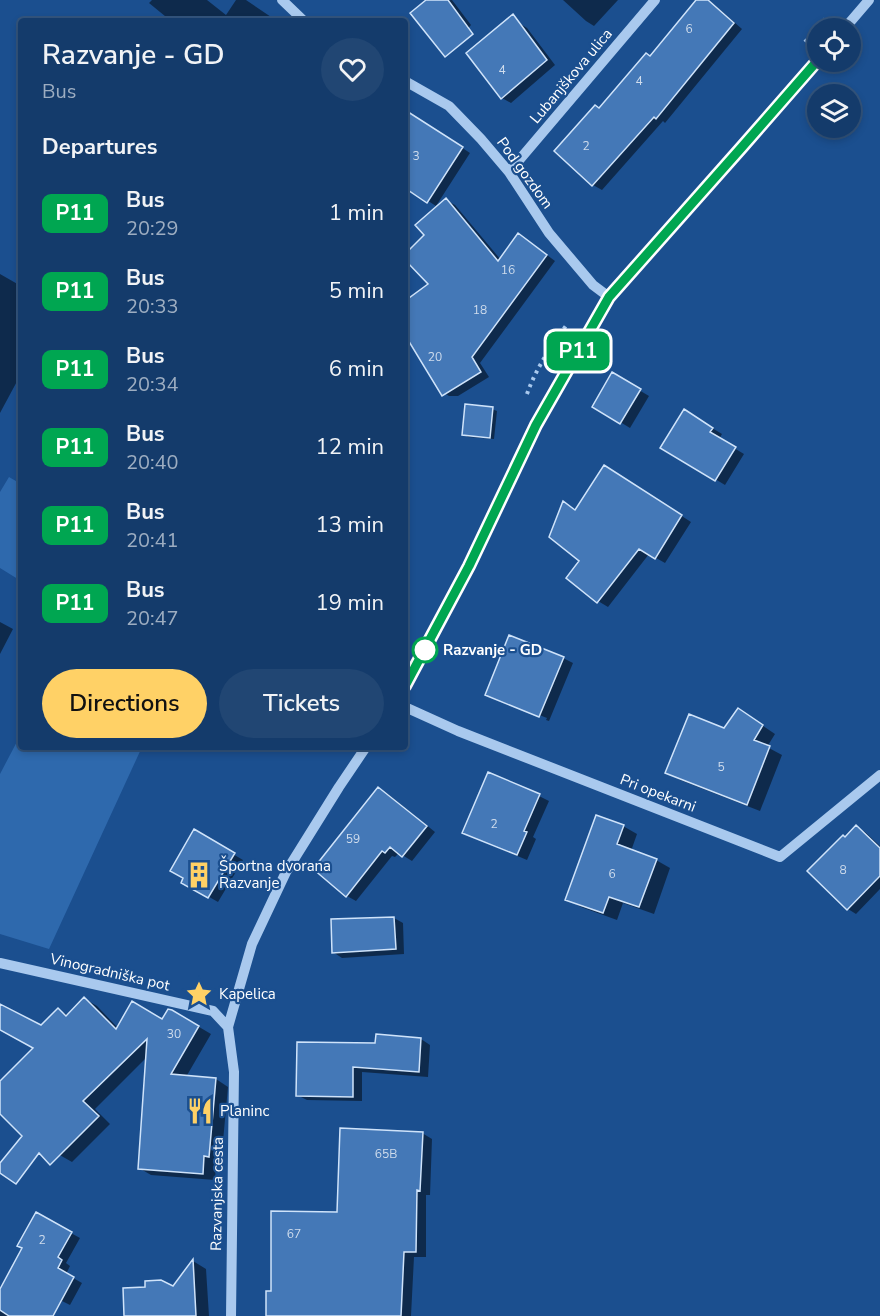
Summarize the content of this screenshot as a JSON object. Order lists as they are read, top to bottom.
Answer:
{
  "streets": {
    "street": [
      "Lubanjškova ulica",
      "Pod gozdom",
      "Pri opekarni",
      "Vinogradniška pot",
      "Razvanjska cesta"
    ]
  },
  "crossings": [
    ["Lubanjškova ulica", "Pod gozdom"],
    ["Vinogradniška pot", "Razvanjska cesta"]
  ],
  "places": {
    "other": ["Razvanje - GD"],
    "building": ["Športna dvorana Razvanje"],
    "place": ["Kapelica"],
    "restaurant": ["Planinc"]
  },
  "lines": ["bus line P11"],
  "house_numbers": [
    "6",
    "4",
    "4",
    "2",
    "3",
    "16",
    "18",
    "20",
    "5",
    "2",
    "59",
    "8",
    "6",
    "30",
    "65B",
    "67",
    "2"
  ],
  "page": {
    "on_map": "P11",
    "heading": [
      ["Razvanje - GD", "Bus"],
      "Departures"
    ],
    "list": [
      {
        "mark": "P11",
        "name": "Bus",
        "note": "20:29",
        "value": "1 min"
      },
      {
        "mark": "P11",
        "name": "Bus",
        "note": "20:33",
        "value": "5 min"
      },
      {
        "mark": "P11",
        "name": "Bus",
        "note": "20:34",
        "value": "6 min"
      },
      {
        "mark": "P11",
        "name": "Bus",
        "note": "20:40",
        "value": "12 min"
      },
      {
        "mark": "P11",
        "name": "Bus",
        "note": "20:41",
        "value": "13 min"
      },
      {
        "mark": "P11",
        "name": "Bus",
        "note": "20:47",
        "value": "19 min"
      }
    ],
    "buttons": ["Directions", "Tickets"]
  }
}
